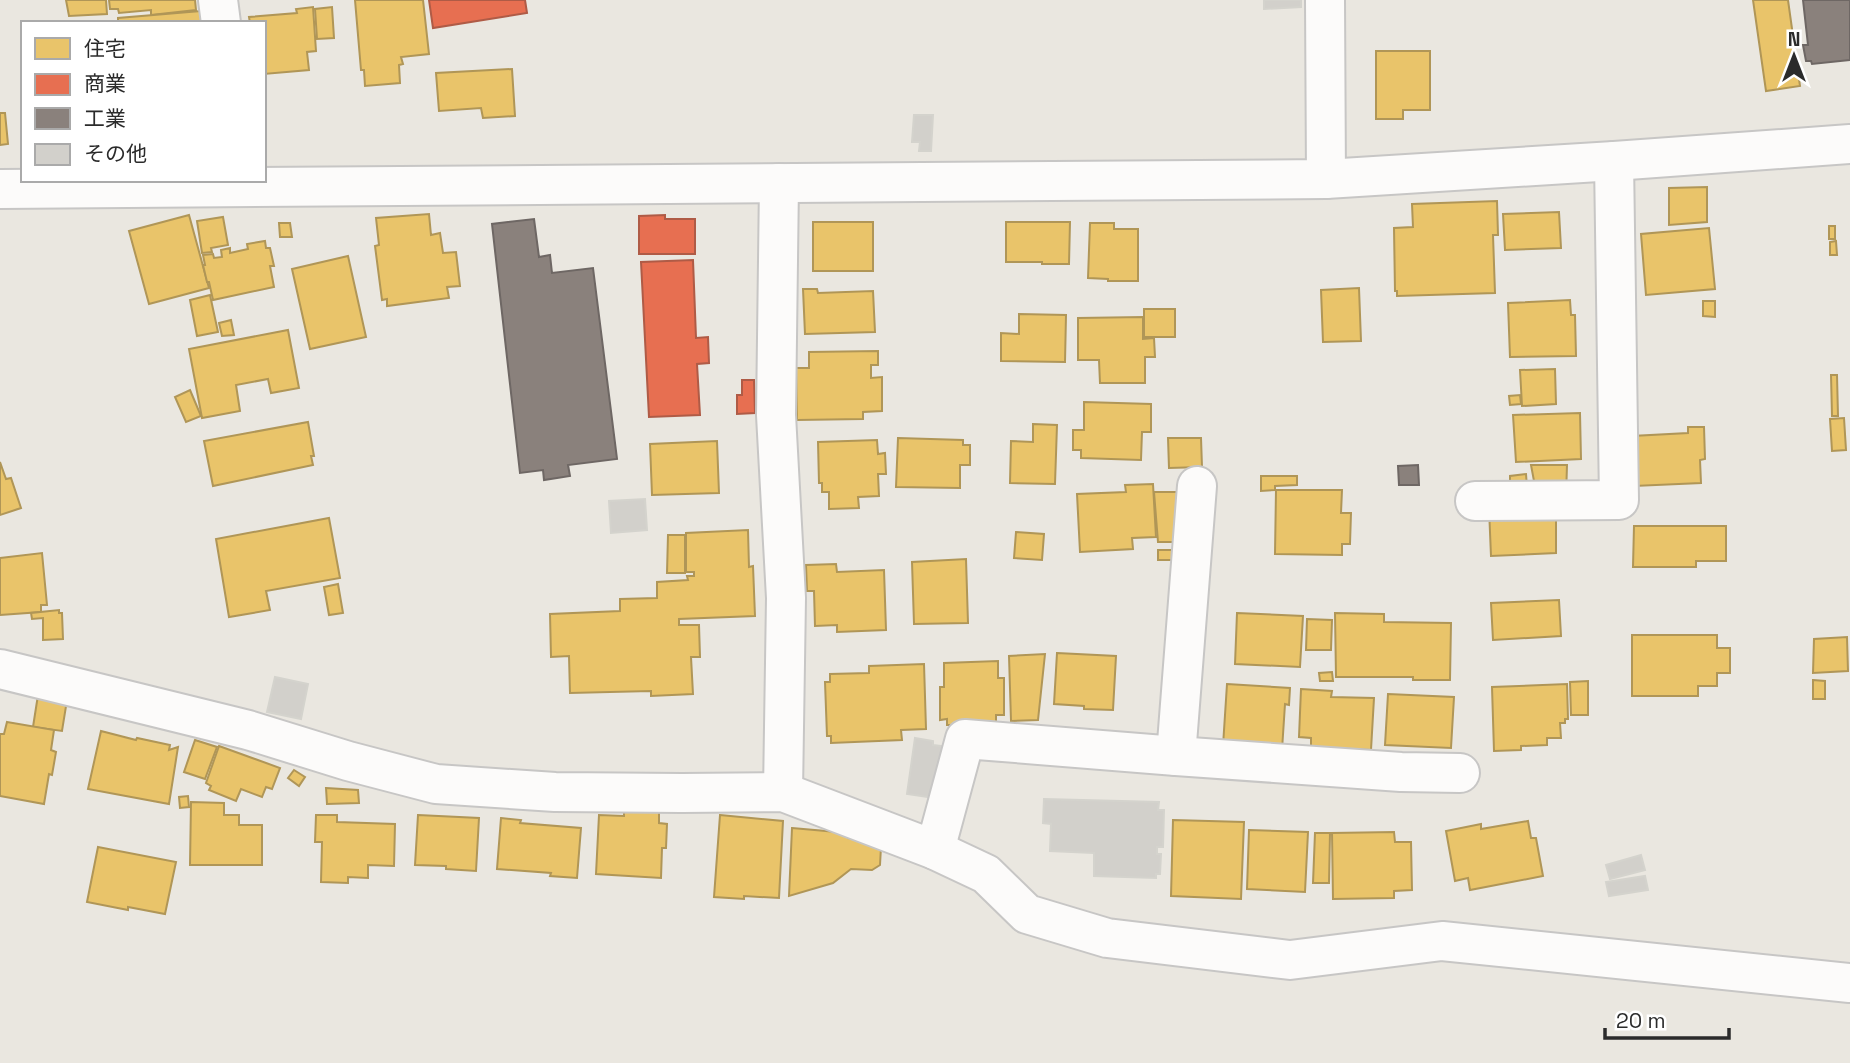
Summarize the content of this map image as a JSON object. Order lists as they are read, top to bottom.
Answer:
{
  "legend": [
    "住宅",
    "商業",
    "工業",
    "その他"
  ],
  "scale_bar": "20 m",
  "north": "top"
}
